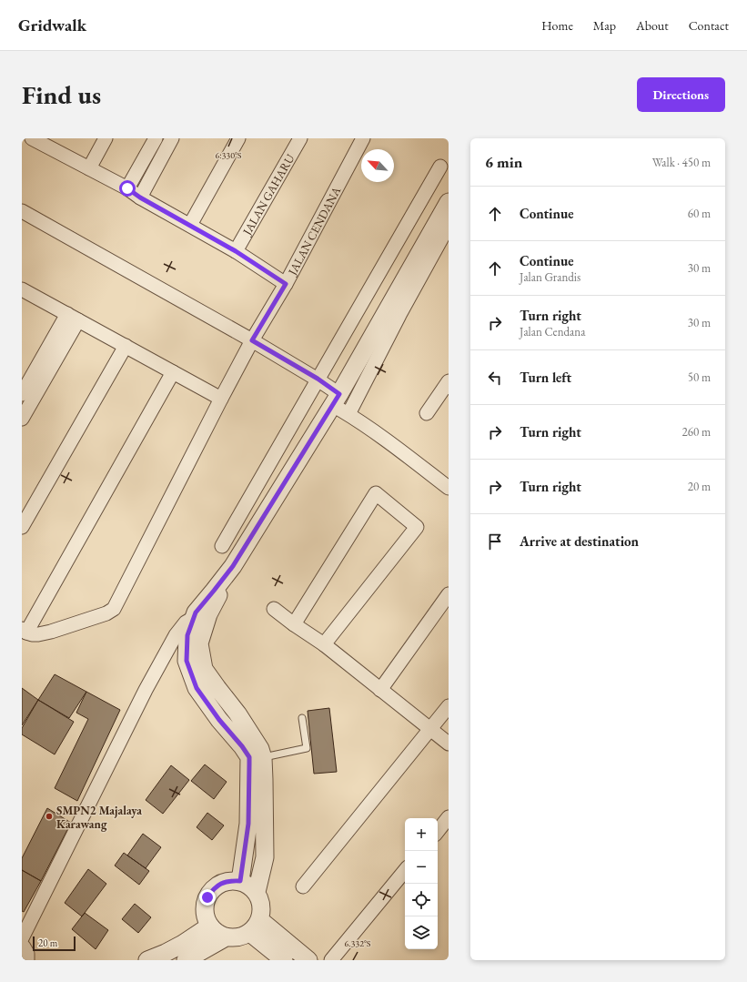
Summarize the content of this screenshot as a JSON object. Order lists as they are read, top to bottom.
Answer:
{
  "streets": {
    "street": ["JALAN GAHARU", "JALAN CENDANA"]
  },
  "places": ["SMPN2 Majalaya Karawang"],
  "scale_bar": "20 m",
  "north": "top left",
  "page": {
    "header": "Gridwalk",
    "nav": [
      "Home",
      "Map",
      "About",
      "Contact"
    ],
    "buttons": "Directions",
    "title": "Find us",
    "heading": ["6 min", "Walk · 450 m"],
    "list": [
      ["Continue", "60 m"],
      ["Continue", "Jalan Grandis", "30 m"],
      ["Turn right", "Jalan Cendana", "30 m"],
      ["Turn left", "50 m"],
      ["Turn right", "260 m"],
      ["Turn right", "20 m"],
      "Arrive at destination"
    ],
    "map_buttons": ["+", "−"],
    "scale": "20 m"
  },
  "coordinates": ["6.330°S", "6.332°S"]
}
